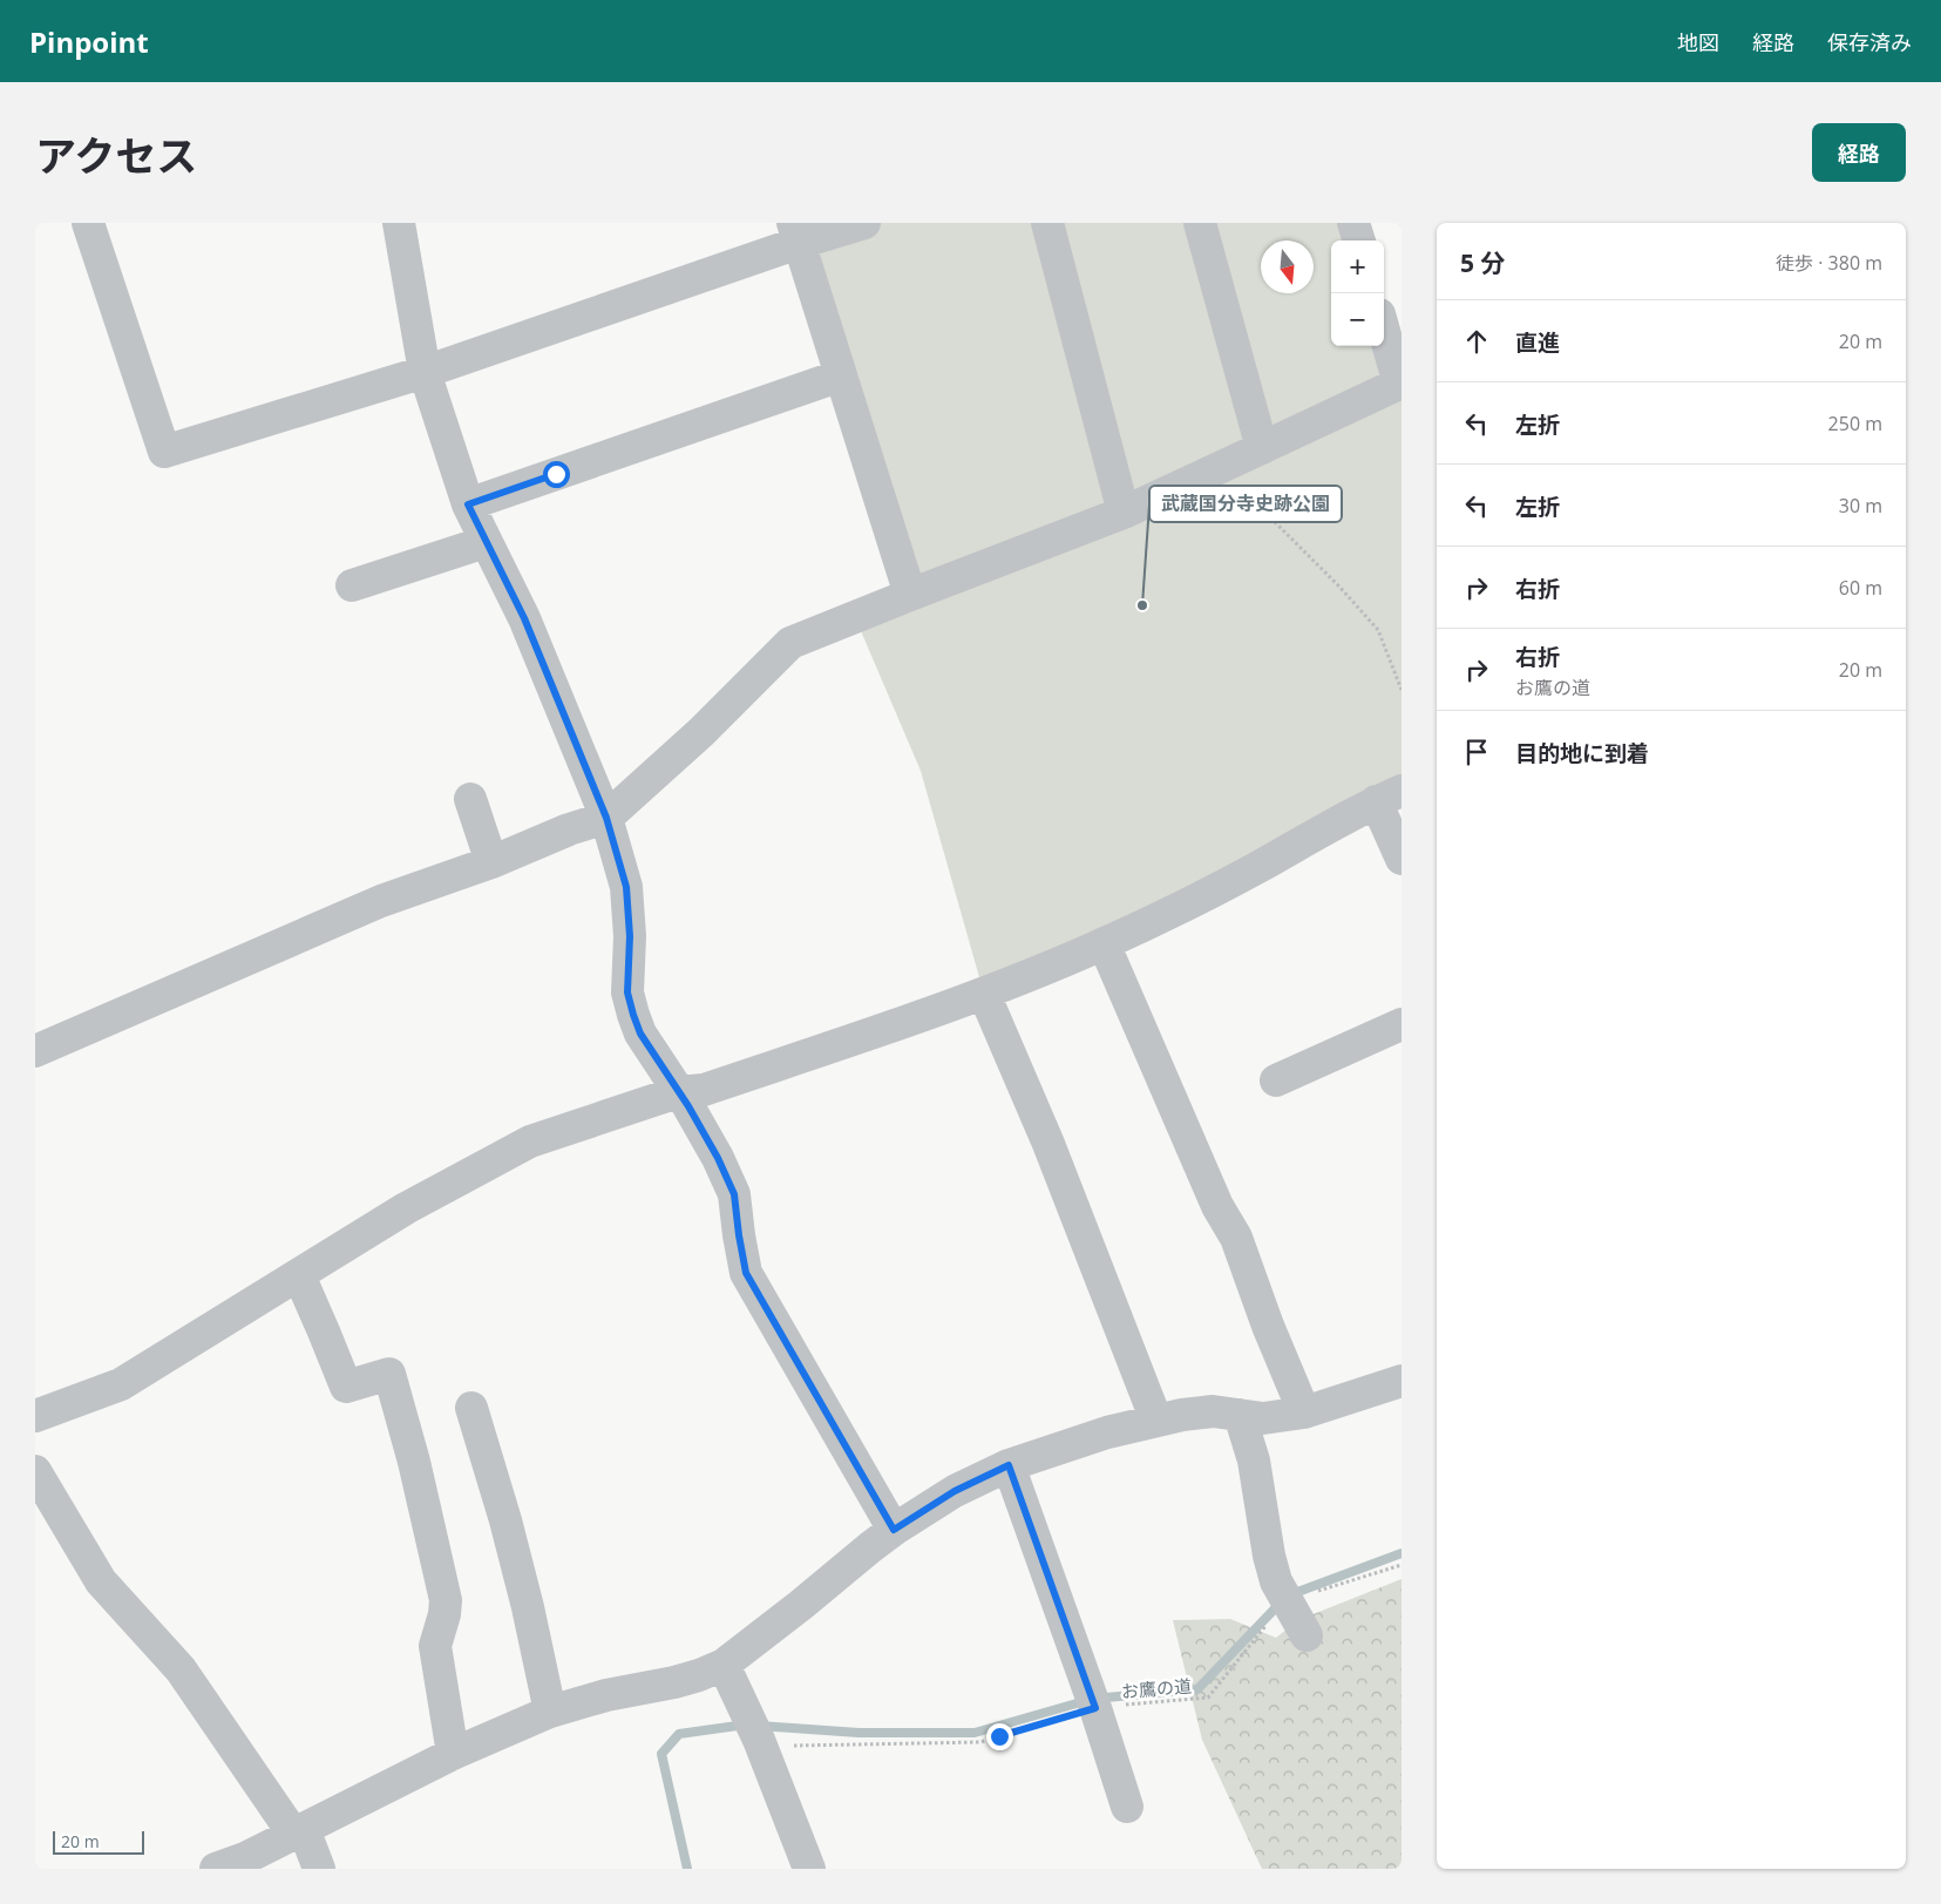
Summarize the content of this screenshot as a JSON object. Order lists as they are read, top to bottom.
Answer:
{
  "streets": {
    "path": ["お鷹の道"]
  },
  "places": ["武蔵国分寺史跡公園"],
  "scale_bar": "20 m",
  "north": "bottom",
  "page": {
    "header": "Pinpoint",
    "nav": ["地図", "経路", "保存済み"],
    "title": "アクセス",
    "buttons": "経路",
    "heading": ["5 分", "徒歩 · 380 m"],
    "map_buttons": ["+", "−"],
    "list": [
      ["直進", "20 m"],
      ["左折", "250 m"],
      ["左折", "30 m"],
      ["右折", "60 m"],
      ["右折", "お鷹の道", "20 m"],
      "目的地に到着"
    ],
    "scale": "20 m"
  }
}
